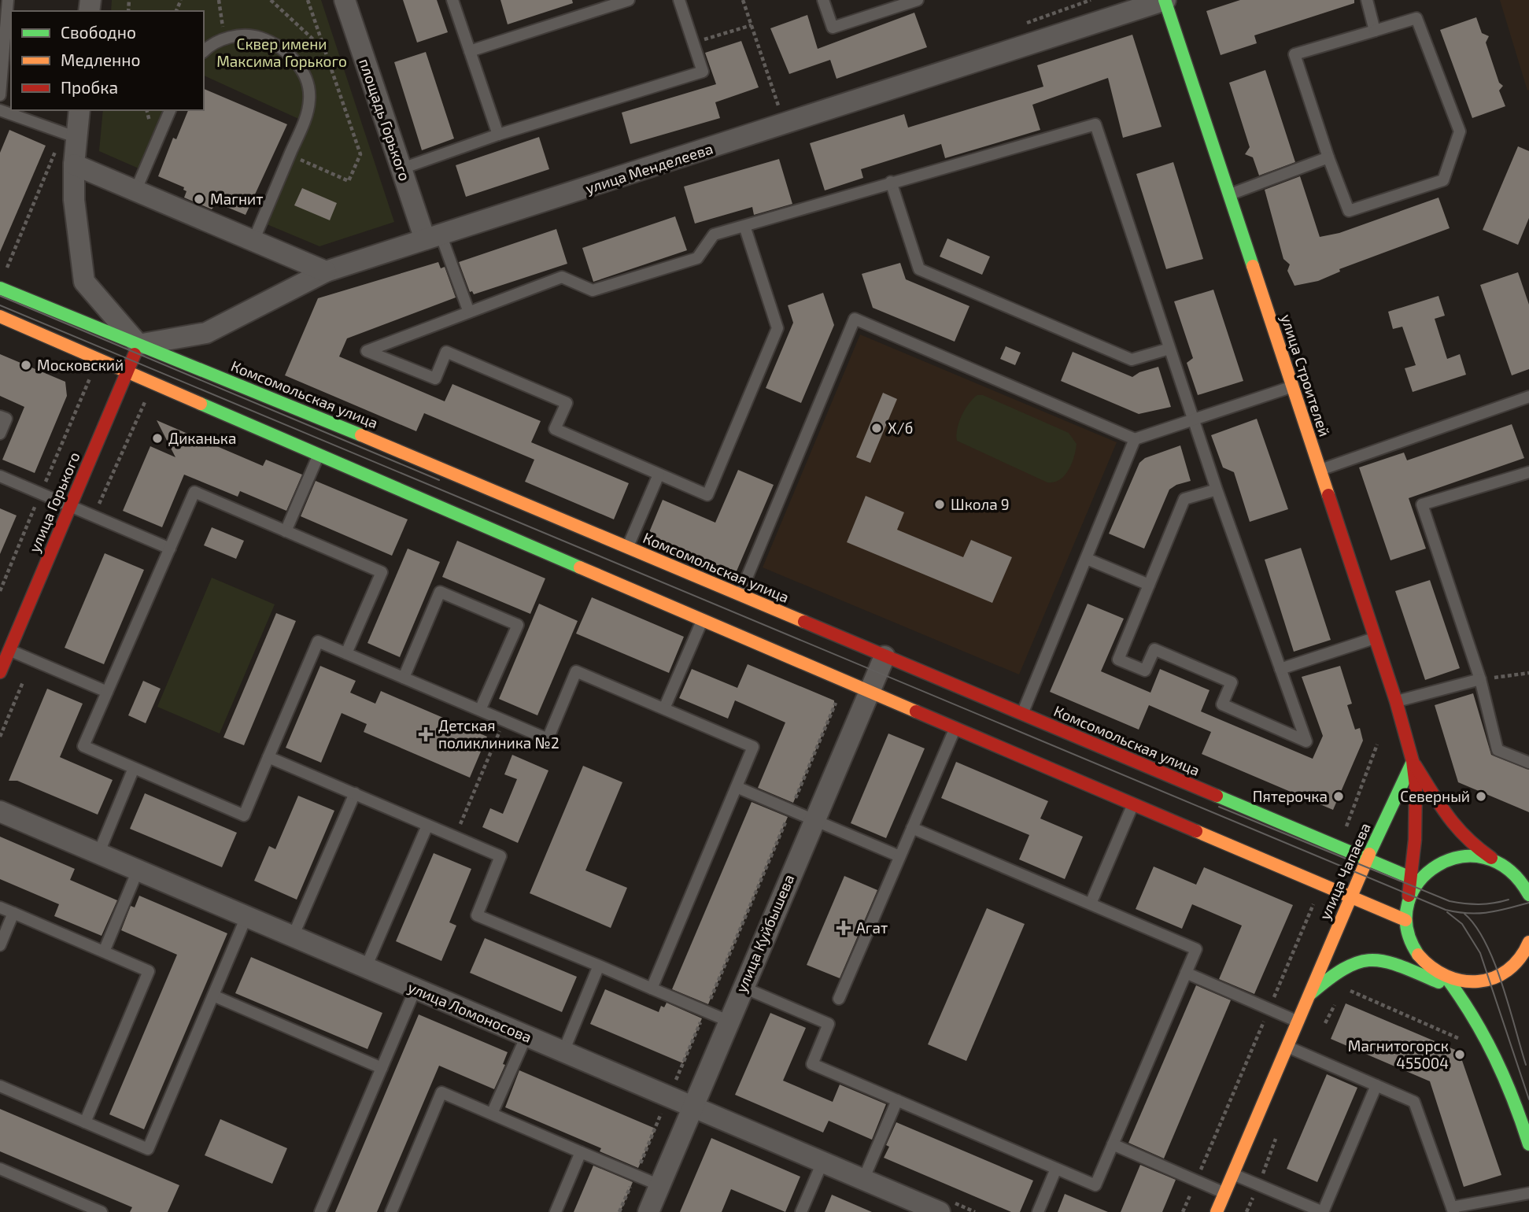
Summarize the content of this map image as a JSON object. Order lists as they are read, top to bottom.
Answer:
{
  "streets": {
    "main road": [
      "улица Строителей",
      "Комсомольская улица",
      "улица Горького",
      "улица Чапаева"
    ],
    "street": [
      "площадь Горького",
      "улица Менделеева",
      "улица Куйбышева",
      "улица Ломоносова"
    ]
  },
  "crossings": [
    ["площадь Горького", "улица Менделеева"],
    ["улица Менделеева", "улица Строителей"],
    ["улица Менделеева", "Комсомольская улица"],
    ["улица Менделеева", "улица Горького"],
    ["улица Строителей", "Комсомольская улица"],
    ["улица Строителей", "улица Чапаева"],
    ["Комсомольская улица", "улица Горького"],
    ["Комсомольская улица", "улица Чапаева"],
    ["Комсомольская улица", "улица Куйбышева"],
    ["улица Куйбышева", "улица Ломоносова"]
  ],
  "parks": ["Сквер имени Максима Горького"],
  "places": {
    "other": [
      "Магнит",
      "Московский",
      "Х/б",
      "Диканька",
      "Школа 9",
      "Пятерочка",
      "Северный",
      "Магнитогорск 455004"
    ],
    "health": ["Детская поликлиника №2", "Агат"]
  },
  "legend": ["Свободно", "Медленно", "Пробка"]
}
